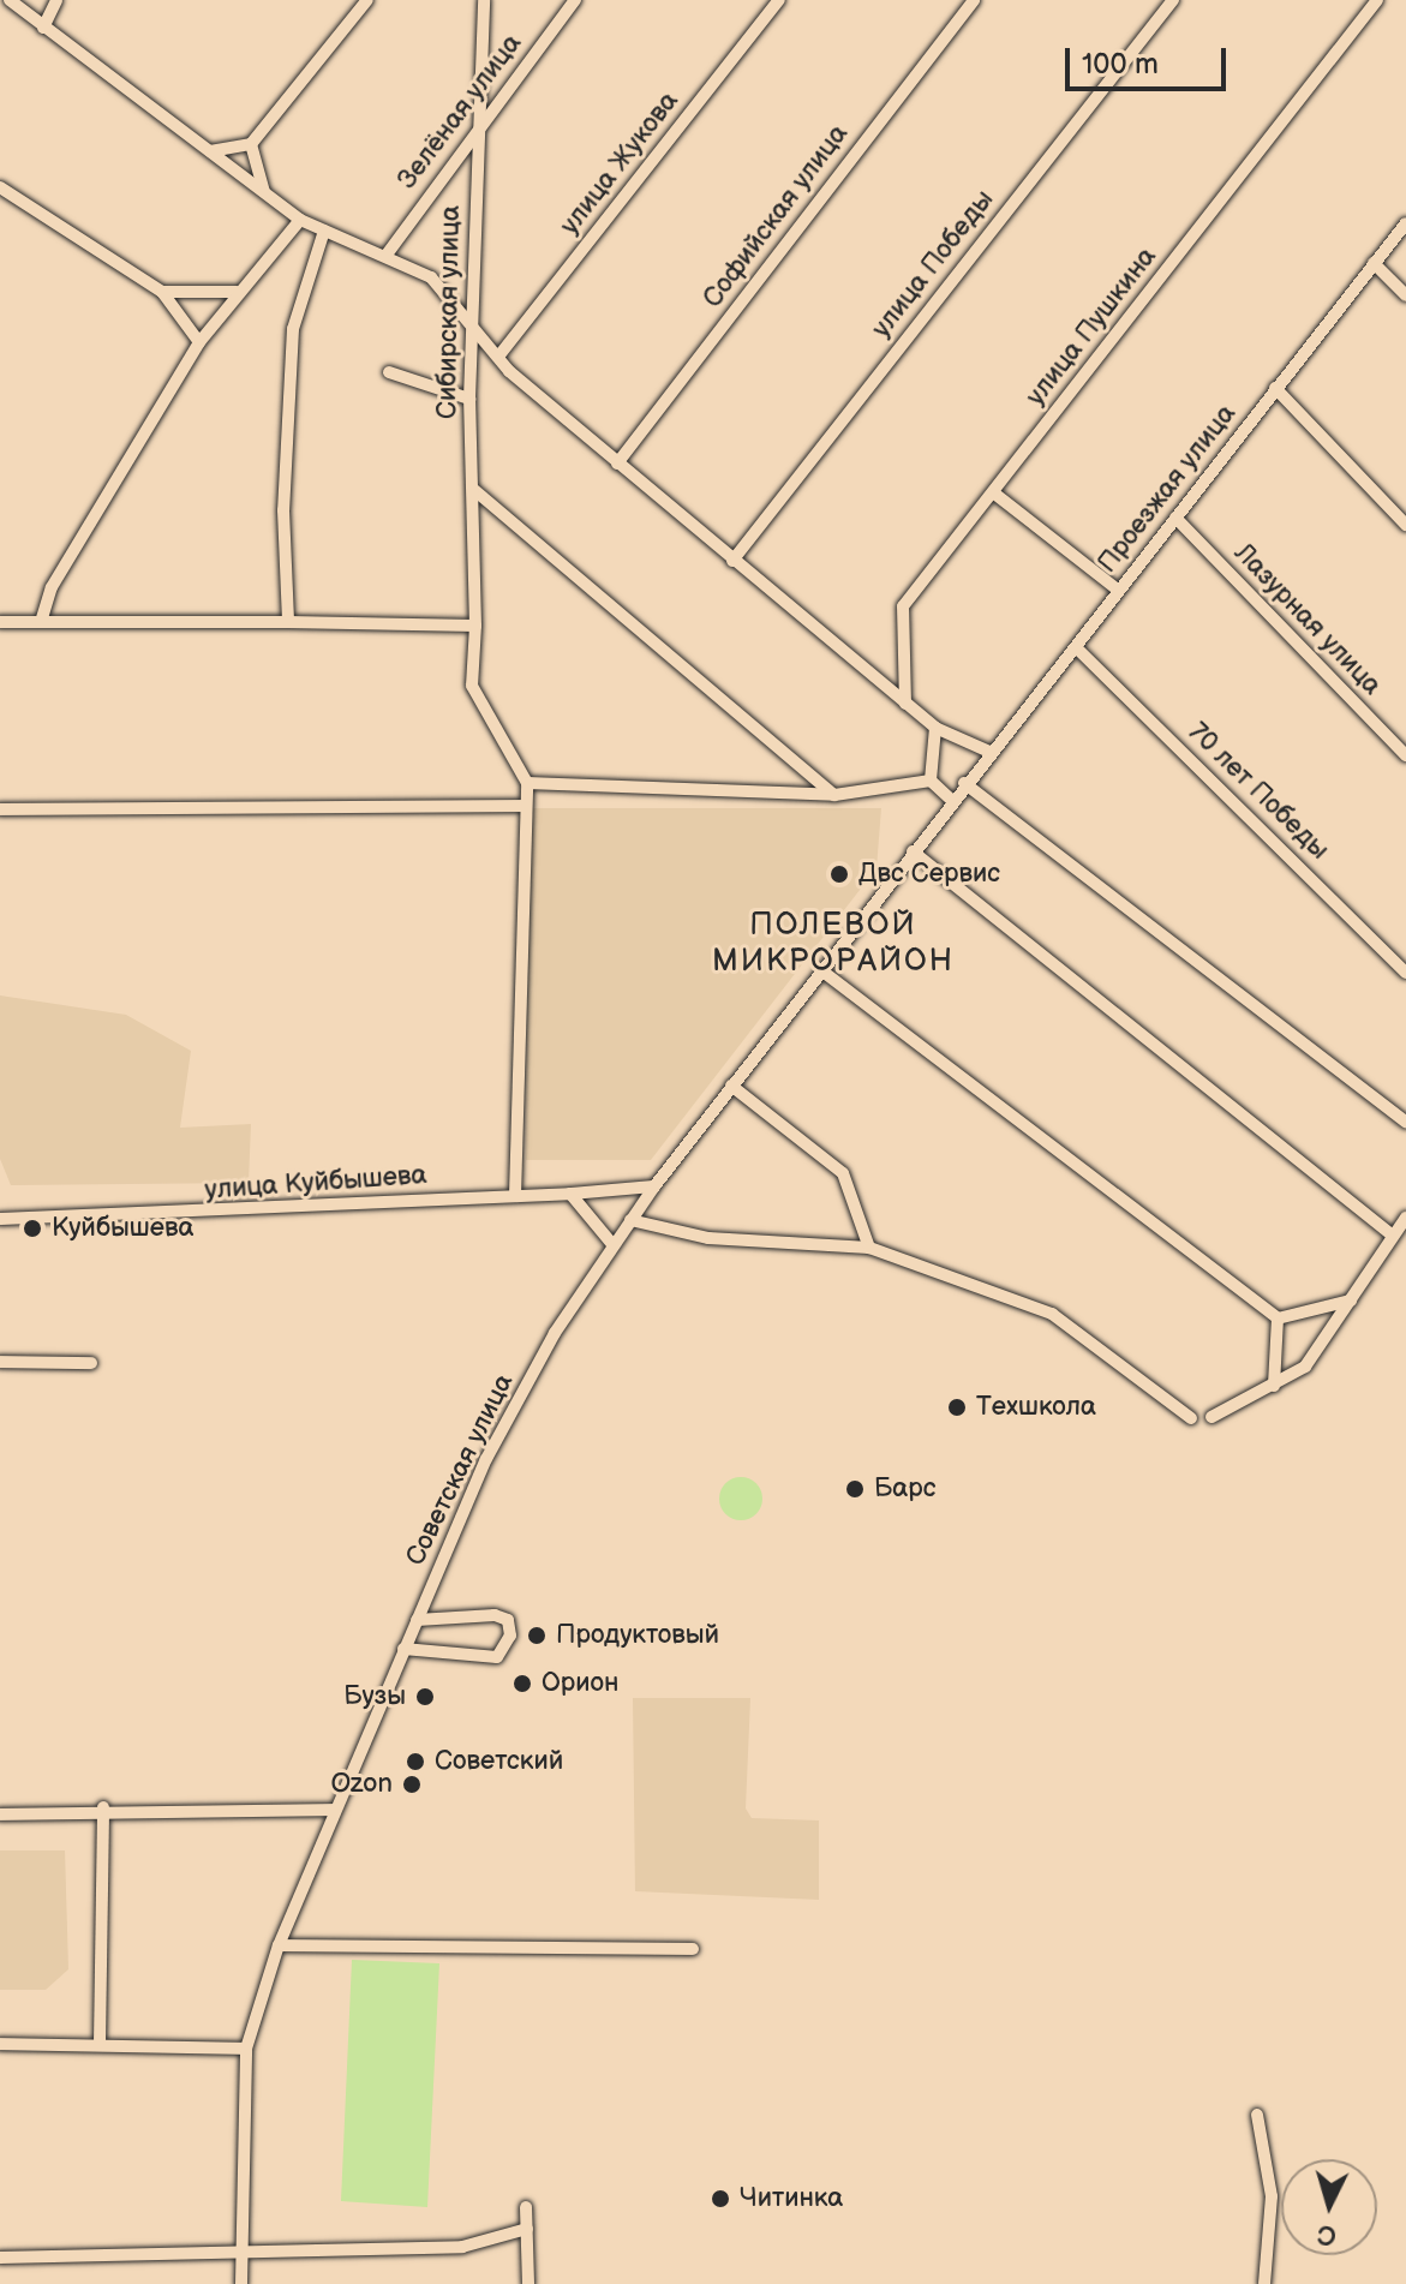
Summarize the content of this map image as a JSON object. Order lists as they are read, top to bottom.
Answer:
{
  "streets": {
    "street": [
      "Зелёная улица",
      "улица Жукова",
      "Софийская улица",
      "улица Победы",
      "Сибирская улица",
      "улица Пушкина",
      "Проезжая улица",
      "Лазурная улица",
      "70 лет Победы",
      "улица Куйбышева",
      "Советская улица"
    ]
  },
  "crossings": [
    ["Зелёная улица", "Сибирская улица"],
    ["Проезжая улица", "Лазурная улица"],
    ["Проезжая улица", "70 лет Победы"],
    ["Проезжая улица", "Советская улица"],
    ["улица Куйбышева", "Советская улица"]
  ],
  "districts": ["ПОЛЕВОЙ МИКРОРАЙОН"],
  "places": [
    "Двс Сервис",
    "Куйбышева",
    "Техшкола",
    "Барс",
    "Продуктовый",
    "Орион",
    "Бузы",
    "Советский",
    "Ozon",
    "Читинка"
  ],
  "scale_bar": "100 m",
  "north": "bottom"
}
